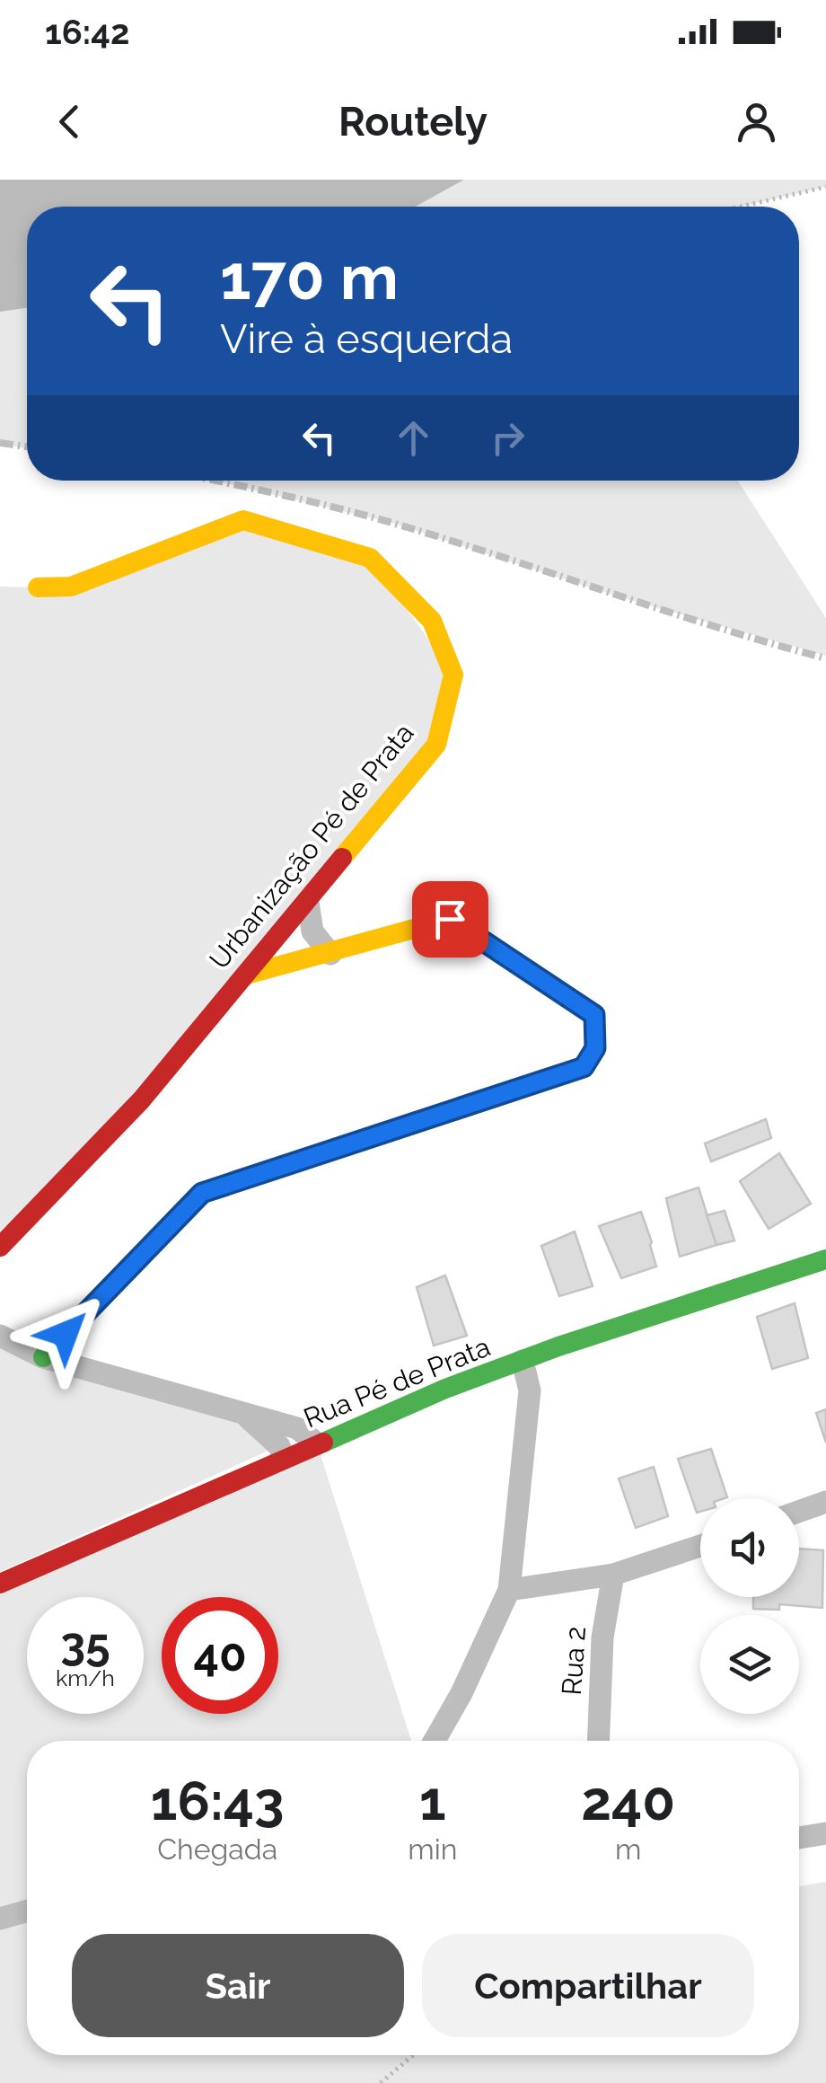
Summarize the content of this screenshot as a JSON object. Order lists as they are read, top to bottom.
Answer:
{
  "streets": {
    "street": ["Urbanização Pé de Prata", "Rua Pé de Prata", "Rua 2"]
  },
  "page": {
    "status": "16:42",
    "header": "Routely",
    "turn": ["170 m", "Vire à esquerda"],
    "speed": "35 km/h",
    "limit": "40",
    "eta": [
      "16:43",
      "Chegada",
      "1",
      "min",
      "240",
      "m"
    ],
    "buttons": ["Sair", "Compartilhar"]
  }
}
